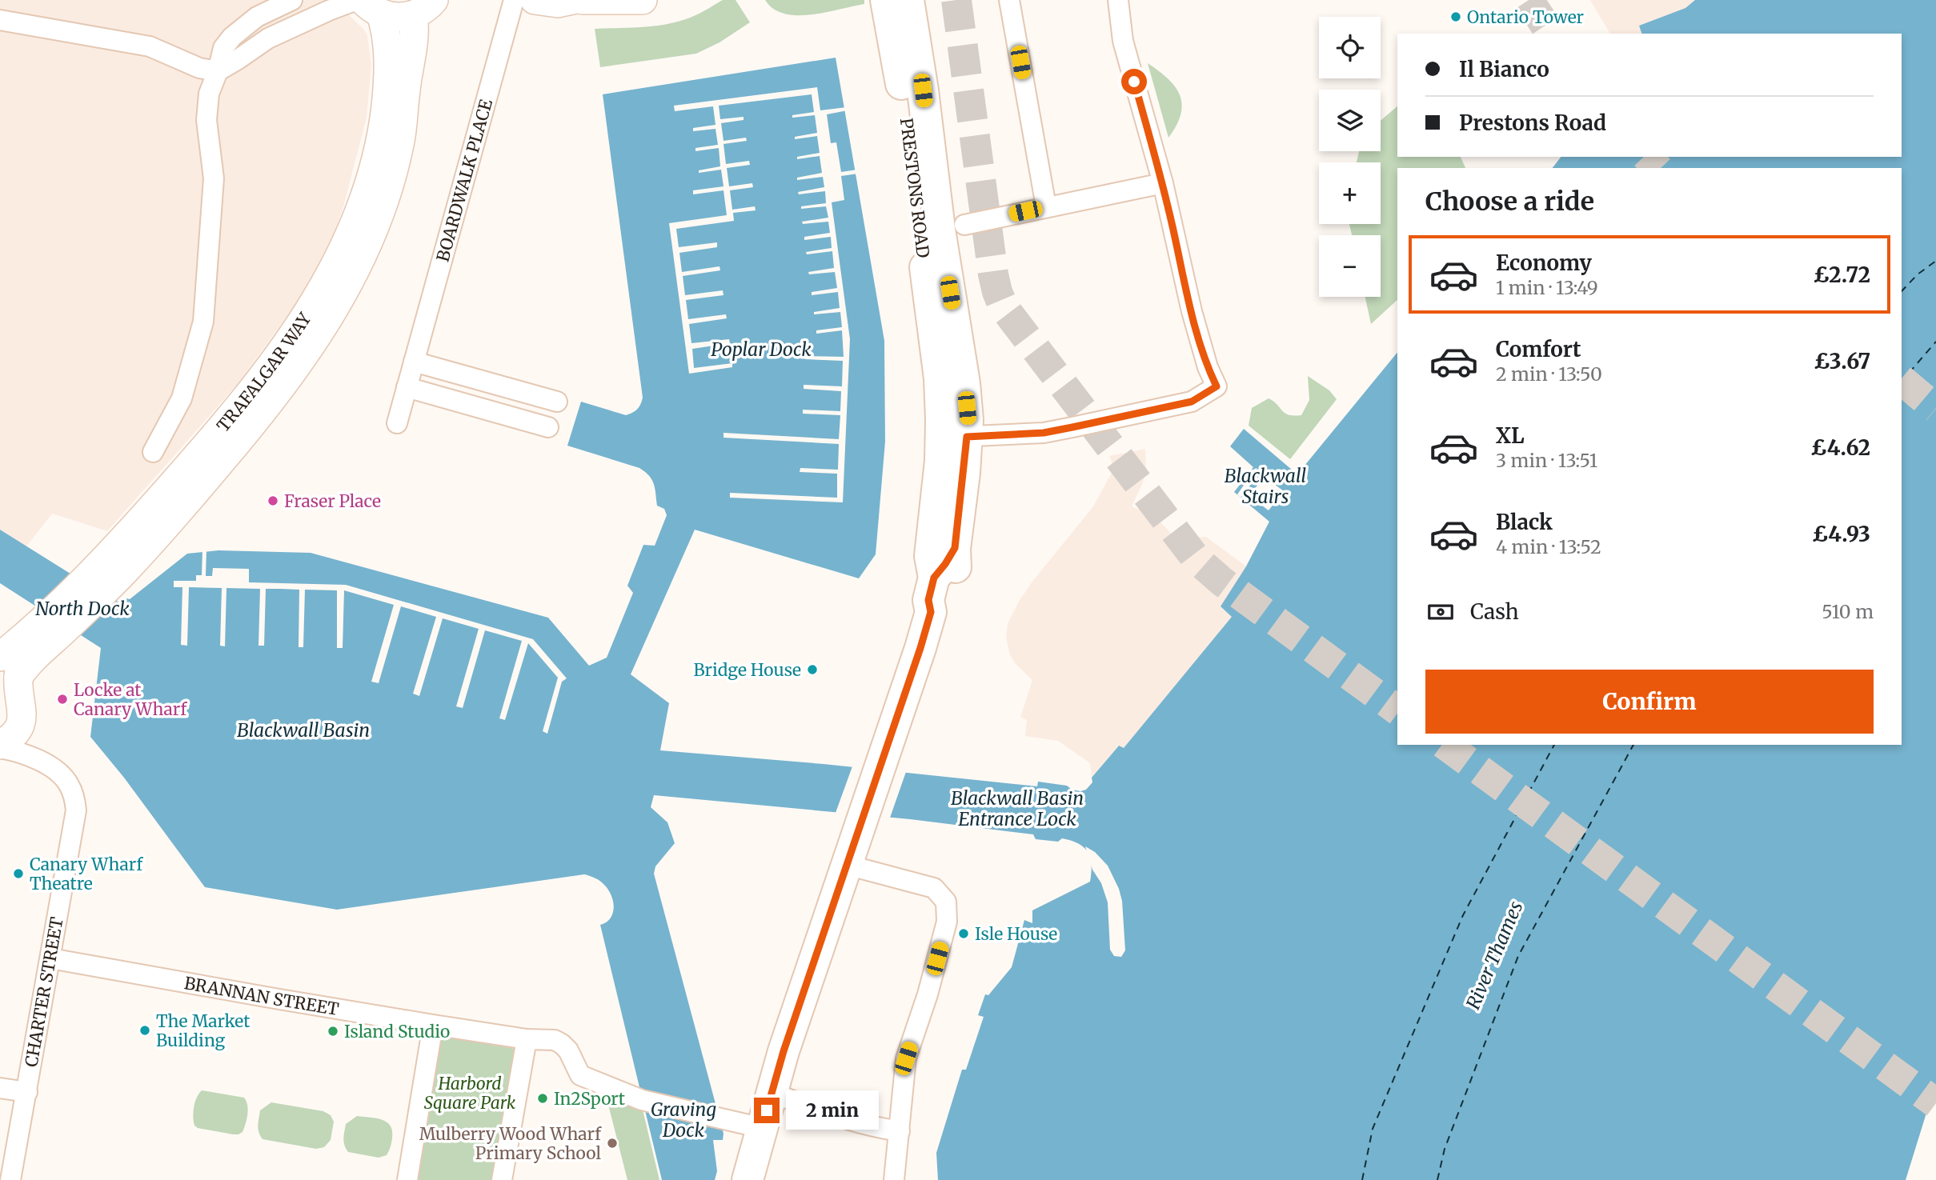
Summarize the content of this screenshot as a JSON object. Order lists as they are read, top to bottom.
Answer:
{
  "streets": {
    "main road": ["PRESTONS ROAD"],
    "street": [
      "BOARDWALK PLACE",
      "TRAFALGAR WAY",
      "CHARTER STREET",
      "BRANNAN STREET"
    ]
  },
  "crossings": [
    ["PRESTONS ROAD", "BRANNAN STREET"],
    ["CHARTER STREET", "BRANNAN STREET"]
  ],
  "water": [
    "Poplar Dock",
    "Blackwall Stairs",
    "North Dock",
    "Blackwall Basin",
    "Blackwall Basin Entrance Lock",
    "River Thames",
    "Graving Dock"
  ],
  "parks": ["Harbord Square Park"],
  "places": [
    "Ontario Tower",
    "Fraser Place",
    "Bridge House",
    "Locke at Canary Wharf",
    "Canary Wharf Theatre",
    "Isle House",
    "The Market Building",
    "Island Studio",
    "In2Sport",
    "Mulberry Wood Wharf Primary School"
  ],
  "page": {
    "map_buttons": ["+", "−"],
    "banner": ["Il Bianco", "Prestons Road"],
    "heading": "Choose a ride",
    "list": [
      {
        "name": "Economy",
        "note": "1 min · 13:49",
        "value": "£2.72"
      },
      {
        "name": "Comfort",
        "note": "2 min · 13:50",
        "value": "£3.67"
      },
      {
        "name": "XL",
        "note": "3 min · 13:51",
        "value": "£4.62"
      },
      {
        "name": "Black",
        "note": "4 min · 13:52",
        "value": "£4.93"
      }
    ],
    "pay": ["Cash", "510 m"],
    "buttons": "Confirm",
    "bubble": "2 min"
  }
}
